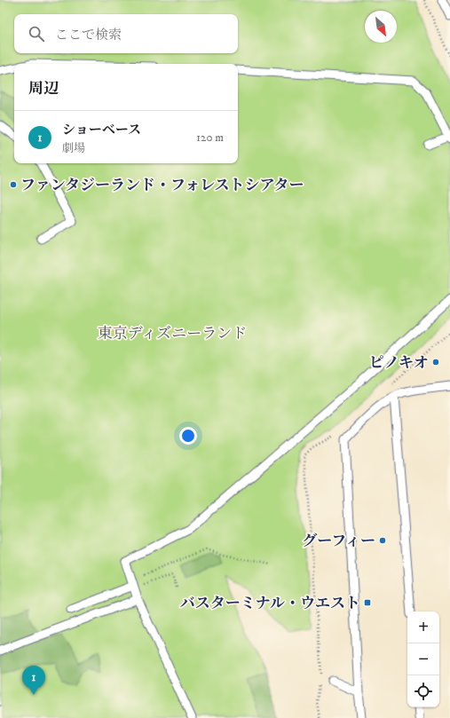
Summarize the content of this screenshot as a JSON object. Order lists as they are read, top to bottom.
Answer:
{
  "parks": ["東京ディズニーランド"],
  "places": {
    "other": ["ファンタジーランド・フォレストシアター", "ピノキオ", "グーフィー"],
    "transit": ["バスターミナル・ウエスト"]
  },
  "north": "bottom right",
  "page": {
    "search": "ここで検索",
    "heading": "周辺",
    "list": [
      {
        "mark": "1",
        "name": "ショーベース",
        "note": "劇場",
        "value": "120 m"
      }
    ],
    "map_buttons": ["+", "−"],
    "pins": "1"
  }
}
